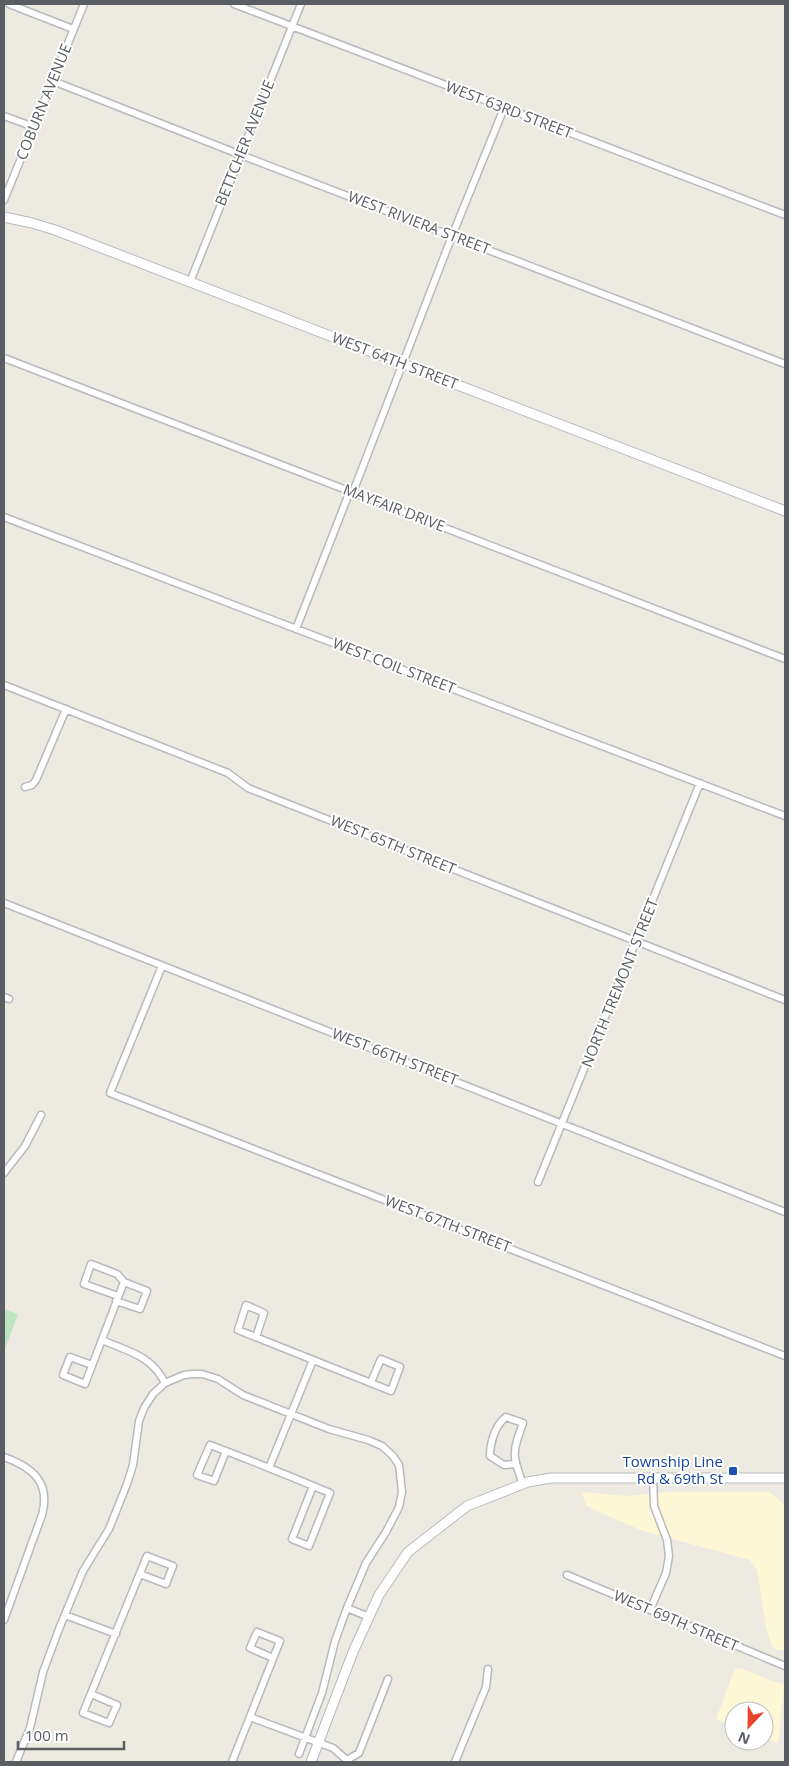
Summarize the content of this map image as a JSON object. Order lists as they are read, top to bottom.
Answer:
{
  "streets": {
    "street": [
      "COBURN AVENUE",
      "WEST 63RD STREET",
      "BETTCHER AVENUE",
      "WEST RIVIERA STREET",
      "WEST 64TH STREET",
      "MAYFAIR DRIVE",
      "WEST COIL STREET",
      "WEST 65TH STREET",
      "NORTH TREMONT STREET",
      "WEST 66TH STREET",
      "WEST 67TH STREET",
      "WEST 69TH STREET"
    ]
  },
  "crossings": [
    ["COBURN AVENUE", "WEST RIVIERA STREET"],
    ["WEST 63RD STREET", "BETTCHER AVENUE"],
    ["BETTCHER AVENUE", "WEST RIVIERA STREET"],
    ["BETTCHER AVENUE", "WEST 64TH STREET"],
    ["WEST COIL STREET", "NORTH TREMONT STREET"],
    ["WEST 65TH STREET", "NORTH TREMONT STREET"],
    ["NORTH TREMONT STREET", "WEST 66TH STREET"],
    ["WEST 66TH STREET", "WEST 67TH STREET"]
  ],
  "places": {
    "transit": ["Township Line Rd & 69th St"]
  },
  "scale_bar": "100 m",
  "north": "bottom"
}
